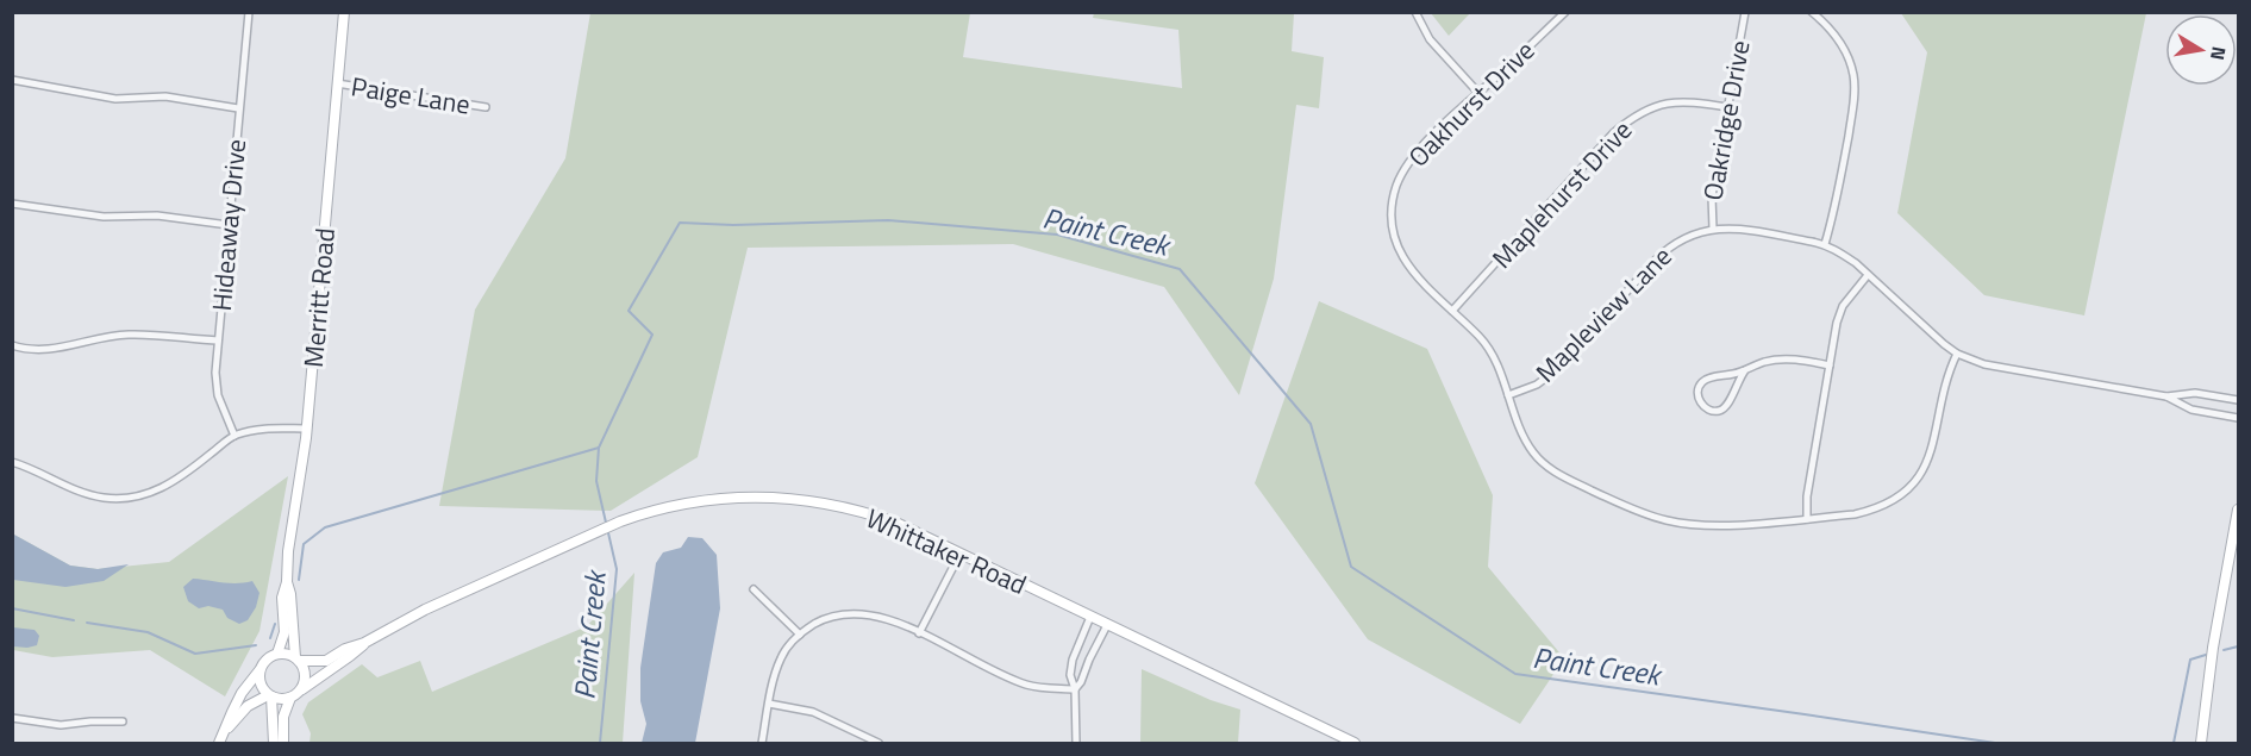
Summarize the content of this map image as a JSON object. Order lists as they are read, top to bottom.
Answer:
{
  "streets": {
    "main road": ["Merritt Road", "Whittaker Road"],
    "street": [
      "Paige Lane",
      "Oakhurst Drive",
      "Oakridge Drive",
      "Maplehurst Drive",
      "Hideaway Drive",
      "Mapleview Lane"
    ]
  },
  "crossings": [
    ["Paige Lane", "Merritt Road"],
    ["Oakhurst Drive", "Maplehurst Drive"],
    ["Oakhurst Drive", "Mapleview Lane"],
    ["Oakridge Drive", "Maplehurst Drive"],
    ["Oakridge Drive", "Mapleview Lane"],
    ["Merritt Road", "Whittaker Road"]
  ],
  "water": ["Paint Creek"],
  "north": "right"
}
